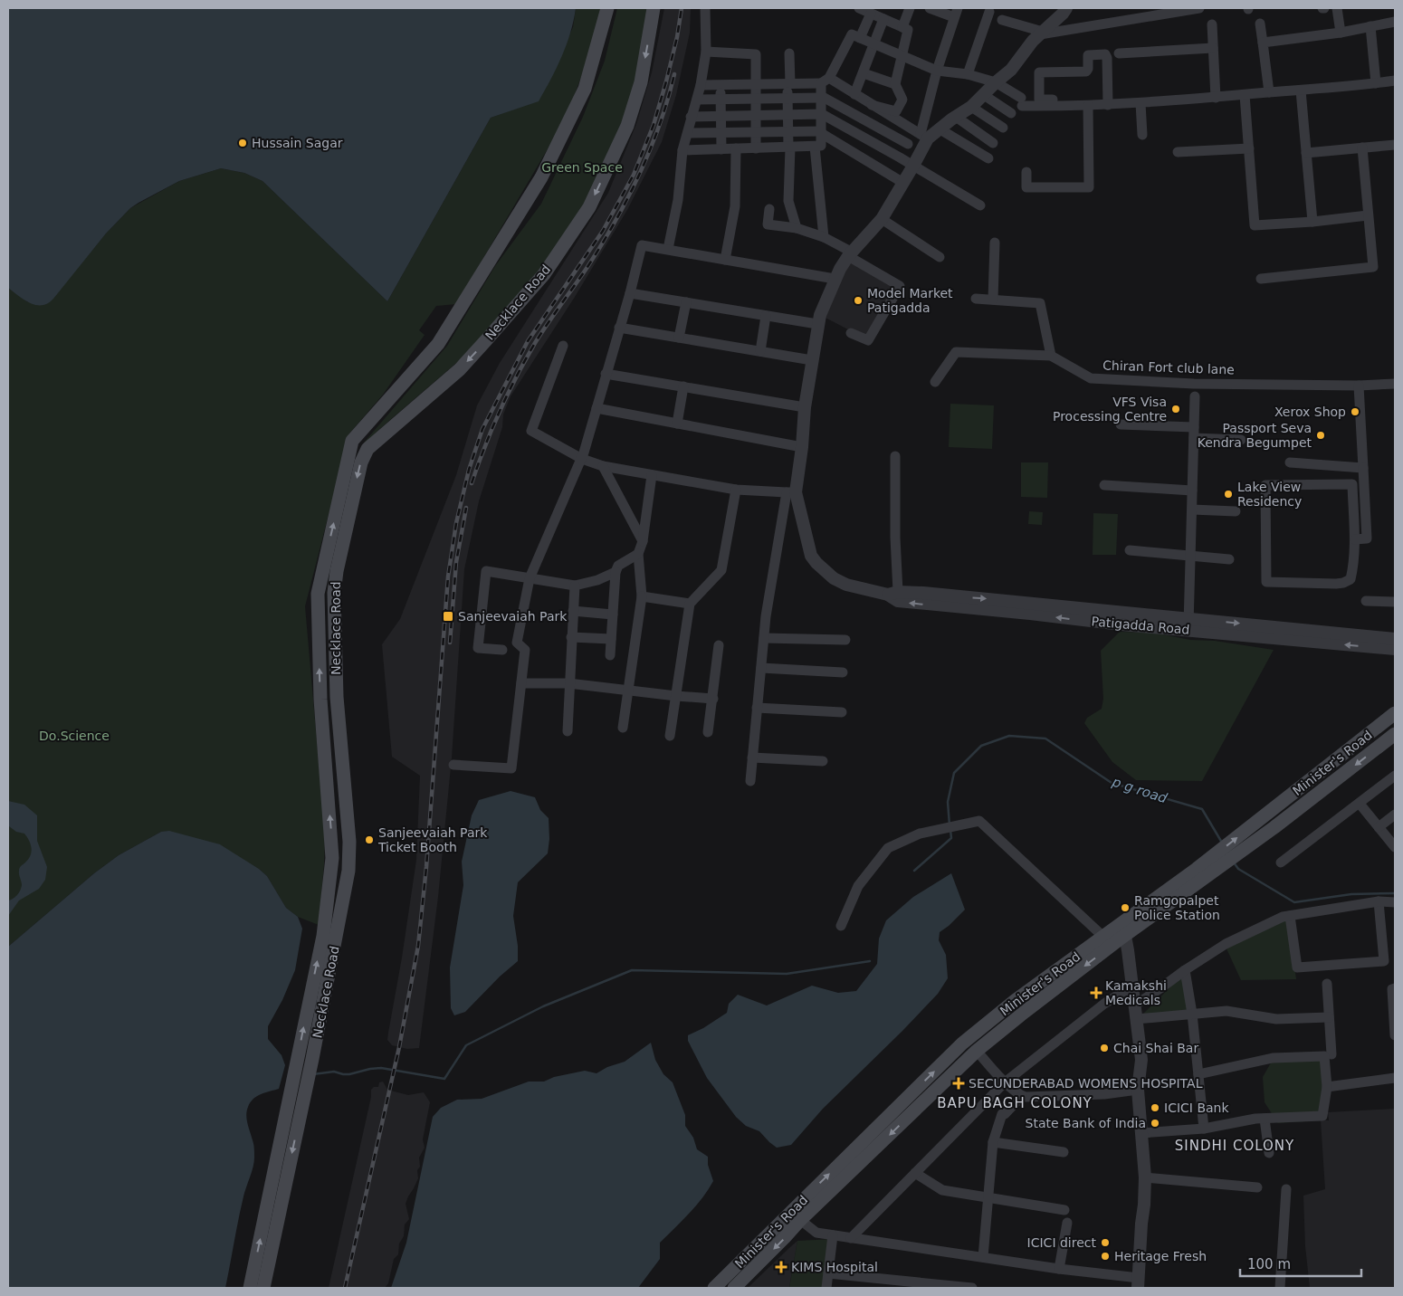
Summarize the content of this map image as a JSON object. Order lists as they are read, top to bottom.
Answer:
{
  "streets": {
    "main road": ["Necklace Road", "Minister's Road"],
    "street": ["Chiran Fort club lane", "Patigadda Road"]
  },
  "districts": ["BAPU BAGH COLONY", "SINDHI COLONY"],
  "water": ["p g road"],
  "parks": ["Green Space", "Do.Science"],
  "places": {
    "other": [
      "Hussain Sagar",
      "Model Market Patigadda",
      "VFS Visa Processing Centre",
      "Xerox Shop",
      "Passport Seva Kendra Begumpet",
      "Lake View Residency",
      "Sanjeevaiah Park Ticket Booth",
      "Ramgopalpet Police Station",
      "Chai Shai Bar",
      "ICICI Bank",
      "State Bank of India",
      "ICICI direct",
      "Heritage Fresh"
    ],
    "transit": ["Sanjeevaiah Park"],
    "health": ["Kamakshi Medicals", "SECUNDERABAD WOMENS HOSPITAL", "KIMS Hospital"]
  },
  "scale_bar": "100 m"
}
